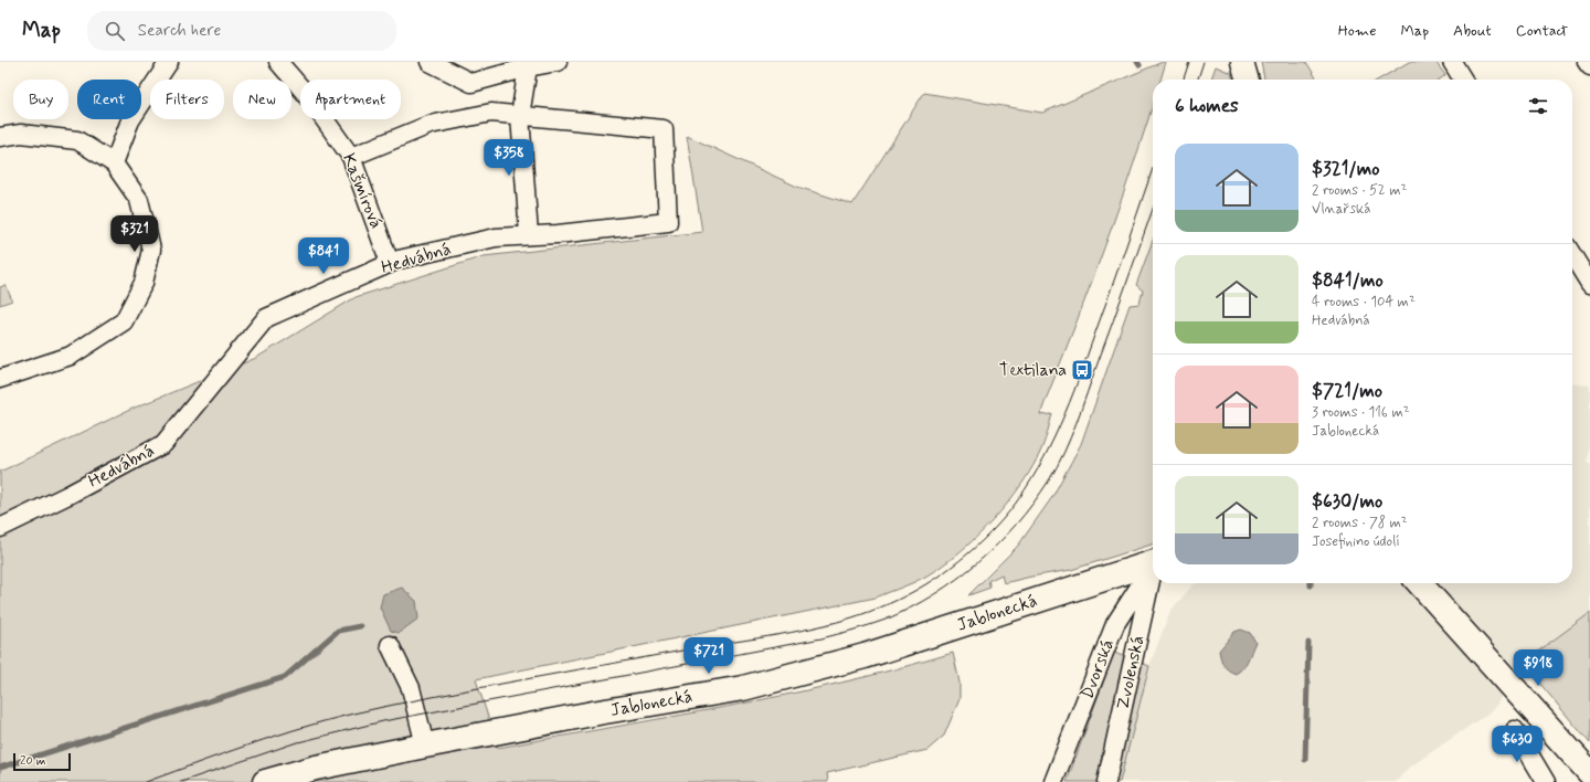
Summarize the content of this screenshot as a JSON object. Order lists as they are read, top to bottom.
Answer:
{
  "streets": {
    "main road": ["Jablonecká"],
    "street": [
      "Kašmírová",
      "Hedvábná",
      "Dvorská",
      "Zvolenská"
    ]
  },
  "crossings": [
    ["Kašmírová", "Hedvábná"]
  ],
  "places": {
    "bus stop": ["Textilana"]
  },
  "scale_bar": "20 m",
  "page": {
    "header": "Map",
    "search": "Search here",
    "nav": [
      "Home",
      "Map",
      "About",
      "Contact"
    ],
    "chip": [
      "Buy",
      "Rent",
      "Filters",
      "New",
      "Apartment"
    ],
    "heading": "6 homes",
    "list": [
      {
        "name": "$321/mo",
        "note": "2 rooms · 52 m² · Vlnařská"
      },
      {
        "name": "$841/mo",
        "note": "4 rooms · 104 m² · Hedvábná"
      },
      {
        "name": "$721/mo",
        "note": "3 rooms · 116 m² · Jablonecká"
      },
      {
        "name": "$630/mo",
        "note": "2 rooms · 78 m² · Josefinino údolí"
      }
    ],
    "price": [
      "$358",
      "$321",
      "$841",
      "$721",
      "$918",
      "$630"
    ],
    "scale": "20 m"
  }
}
